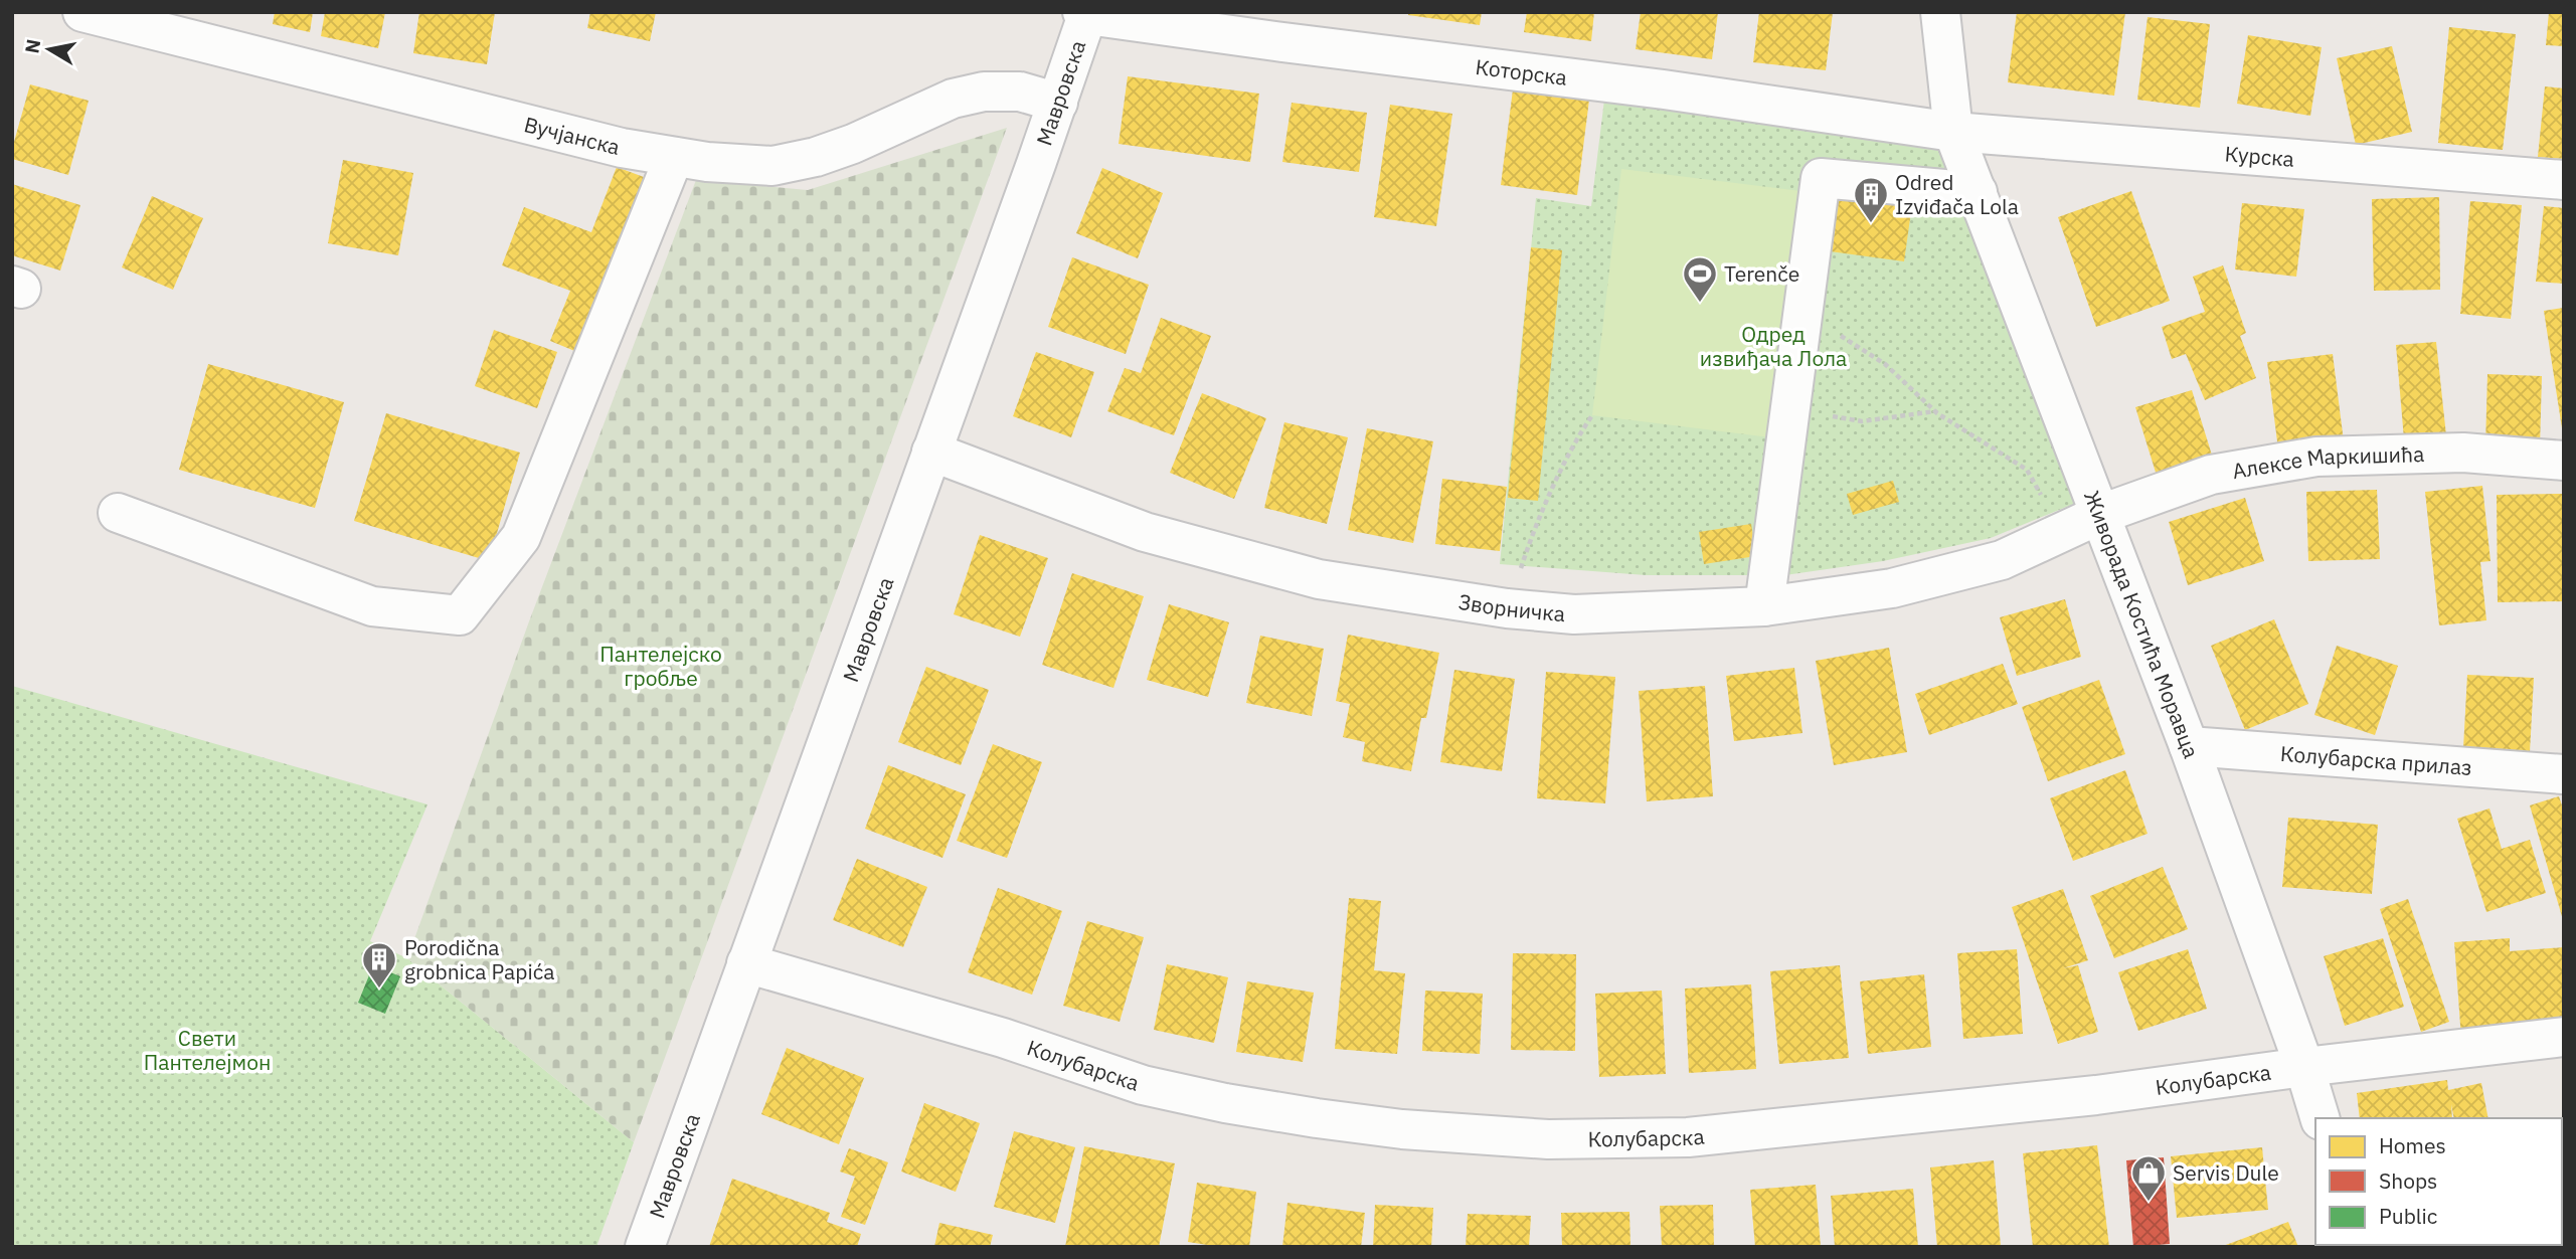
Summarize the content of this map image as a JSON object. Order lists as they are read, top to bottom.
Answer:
{
  "streets": {
    "street": [
      "Которска",
      "Мавровска",
      "Вучјанска",
      "Курска",
      "Алексе Маркишића",
      "Зворничка",
      "Живорада Костића Моравца",
      "Колубарска прилаз",
      "Колубарска"
    ]
  },
  "crossings": [
    ["Которска", "Мавровска"],
    ["Которска", "Курска"],
    ["Которска", "Живорада Костића Моравца"],
    ["Мавровска", "Вучјанска"],
    ["Мавровска", "Зворничка"],
    ["Мавровска", "Колубарска"],
    ["Курска", "Живорада Костића Моравца"],
    ["Алексе Маркишића", "Зворничка"],
    ["Алексе Маркишића", "Живорада Костића Моравца"],
    ["Зворничка", "Живорада Костића Моравца"],
    ["Живорада Костића Моравца", "Колубарска прилаз"],
    ["Живорада Костића Моравца", "Колубарска"]
  ],
  "parks": ["Одред извиђача Лола", "Пантелејско гробље", "Свети Пантелејмон"],
  "places": {
    "building": ["Odred Izviđača Lola", "Porodična grobnica Papića"],
    "sports": ["Terenče"],
    "shop": ["Servis Dule"]
  },
  "legend": ["Homes", "Shops", "Public"],
  "north": "left"
}
